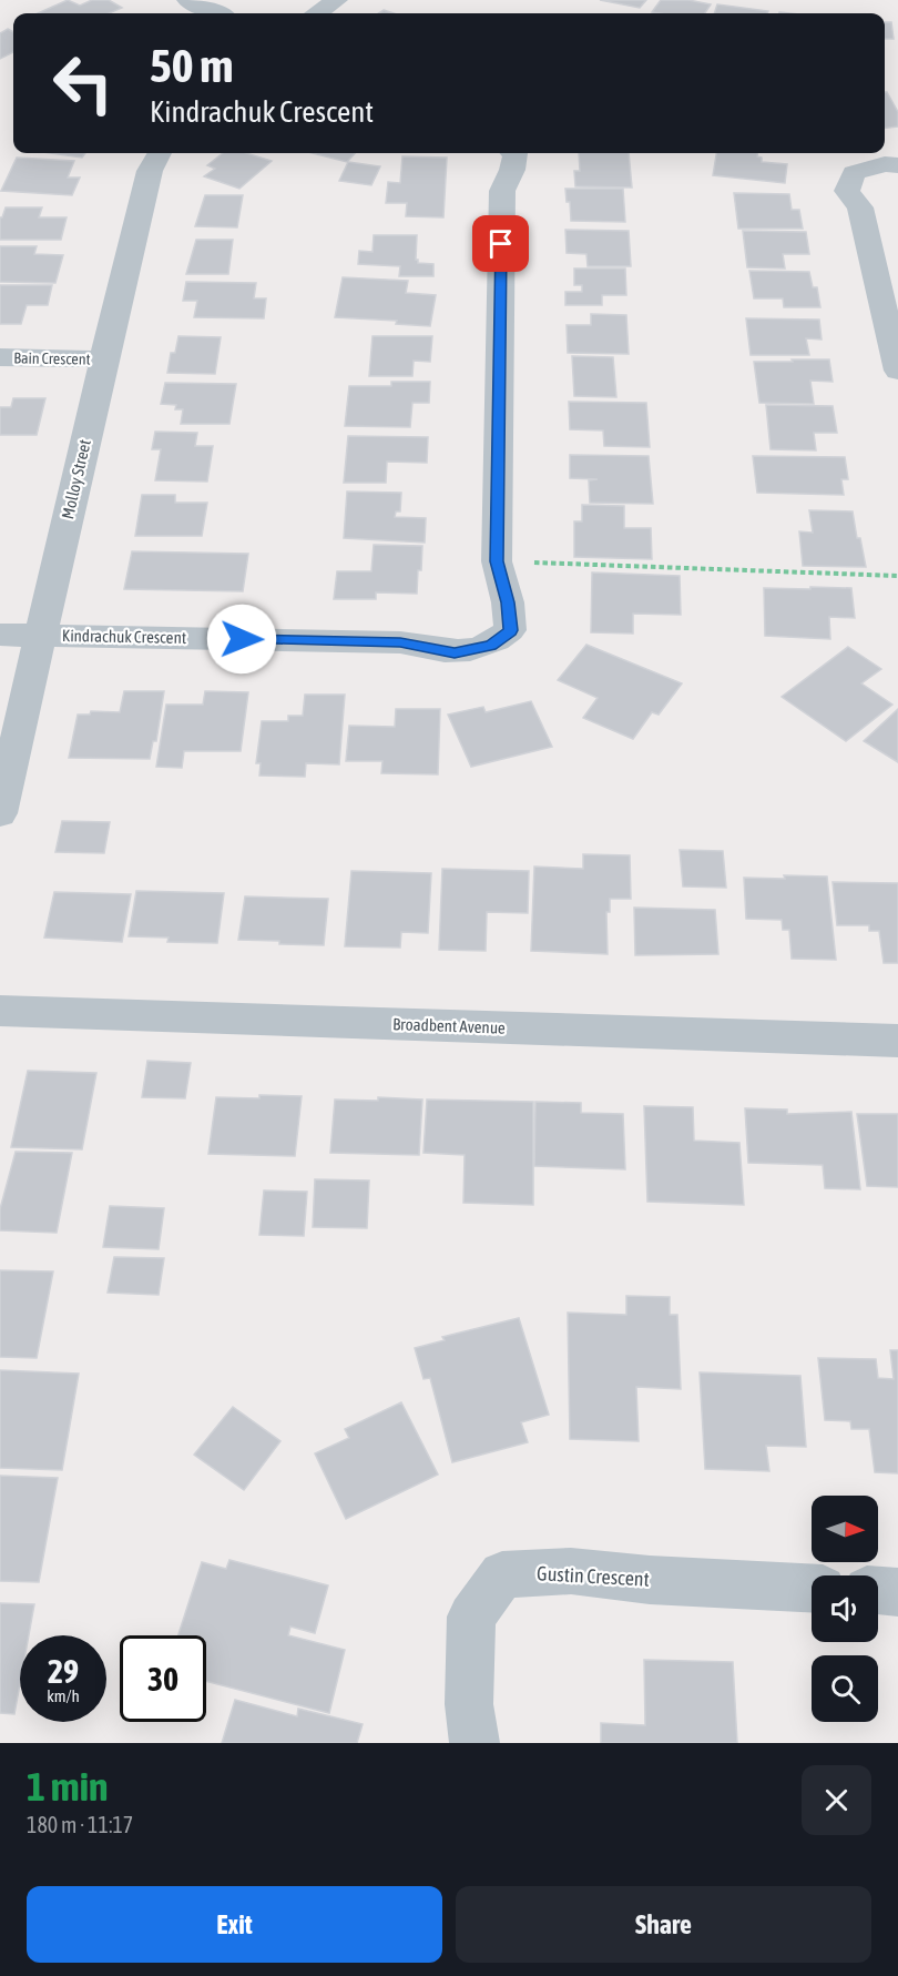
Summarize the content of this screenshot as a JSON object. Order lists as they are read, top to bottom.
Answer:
{
  "streets": {
    "street": [
      "Bain Crescent",
      "Molloy Street",
      "Kindrachuk Crescent",
      "Broadbent Avenue",
      "Gustin Crescent"
    ]
  },
  "crossings": [
    ["Bain Crescent", "Molloy Street"],
    ["Molloy Street", "Kindrachuk Crescent"]
  ],
  "north": "right",
  "page": {
    "turn": ["50 m", "Kindrachuk Crescent"],
    "speed": "29 km/h",
    "limit": "30",
    "heading": ["1 min", "180 m · 11:17"],
    "buttons": ["Exit", "Share"]
  }
}
